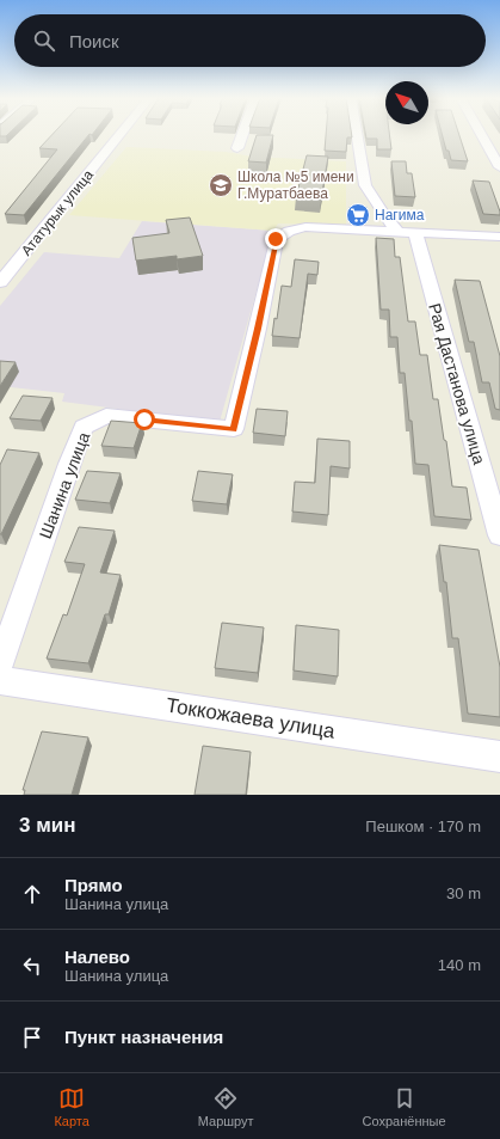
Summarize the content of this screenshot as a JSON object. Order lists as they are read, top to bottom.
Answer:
{
  "streets": {
    "street": [
      "Ататурык улица",
      "Рая Дастанова улица",
      "Шанина улица",
      "Токкожаева улица"
    ]
  },
  "crossings": [
    ["Рая Дастанова улица", "Шанина улица"]
  ],
  "places": {
    "school or university": ["Школа №5 имени Г.Муратбаева"],
    "supermarket": ["Нагима"]
  },
  "north": "top left",
  "page": {
    "search": "Поиск",
    "heading": ["3 мин", "Пешком · 170 m"],
    "list": [
      ["Прямо", "Шанина улица", "30 m"],
      ["Налево", "Шанина улица", "140 m"],
      "Пункт назначения"
    ],
    "nav": ["Карта", "Маршрут", "Сохранённые"]
  }
}
